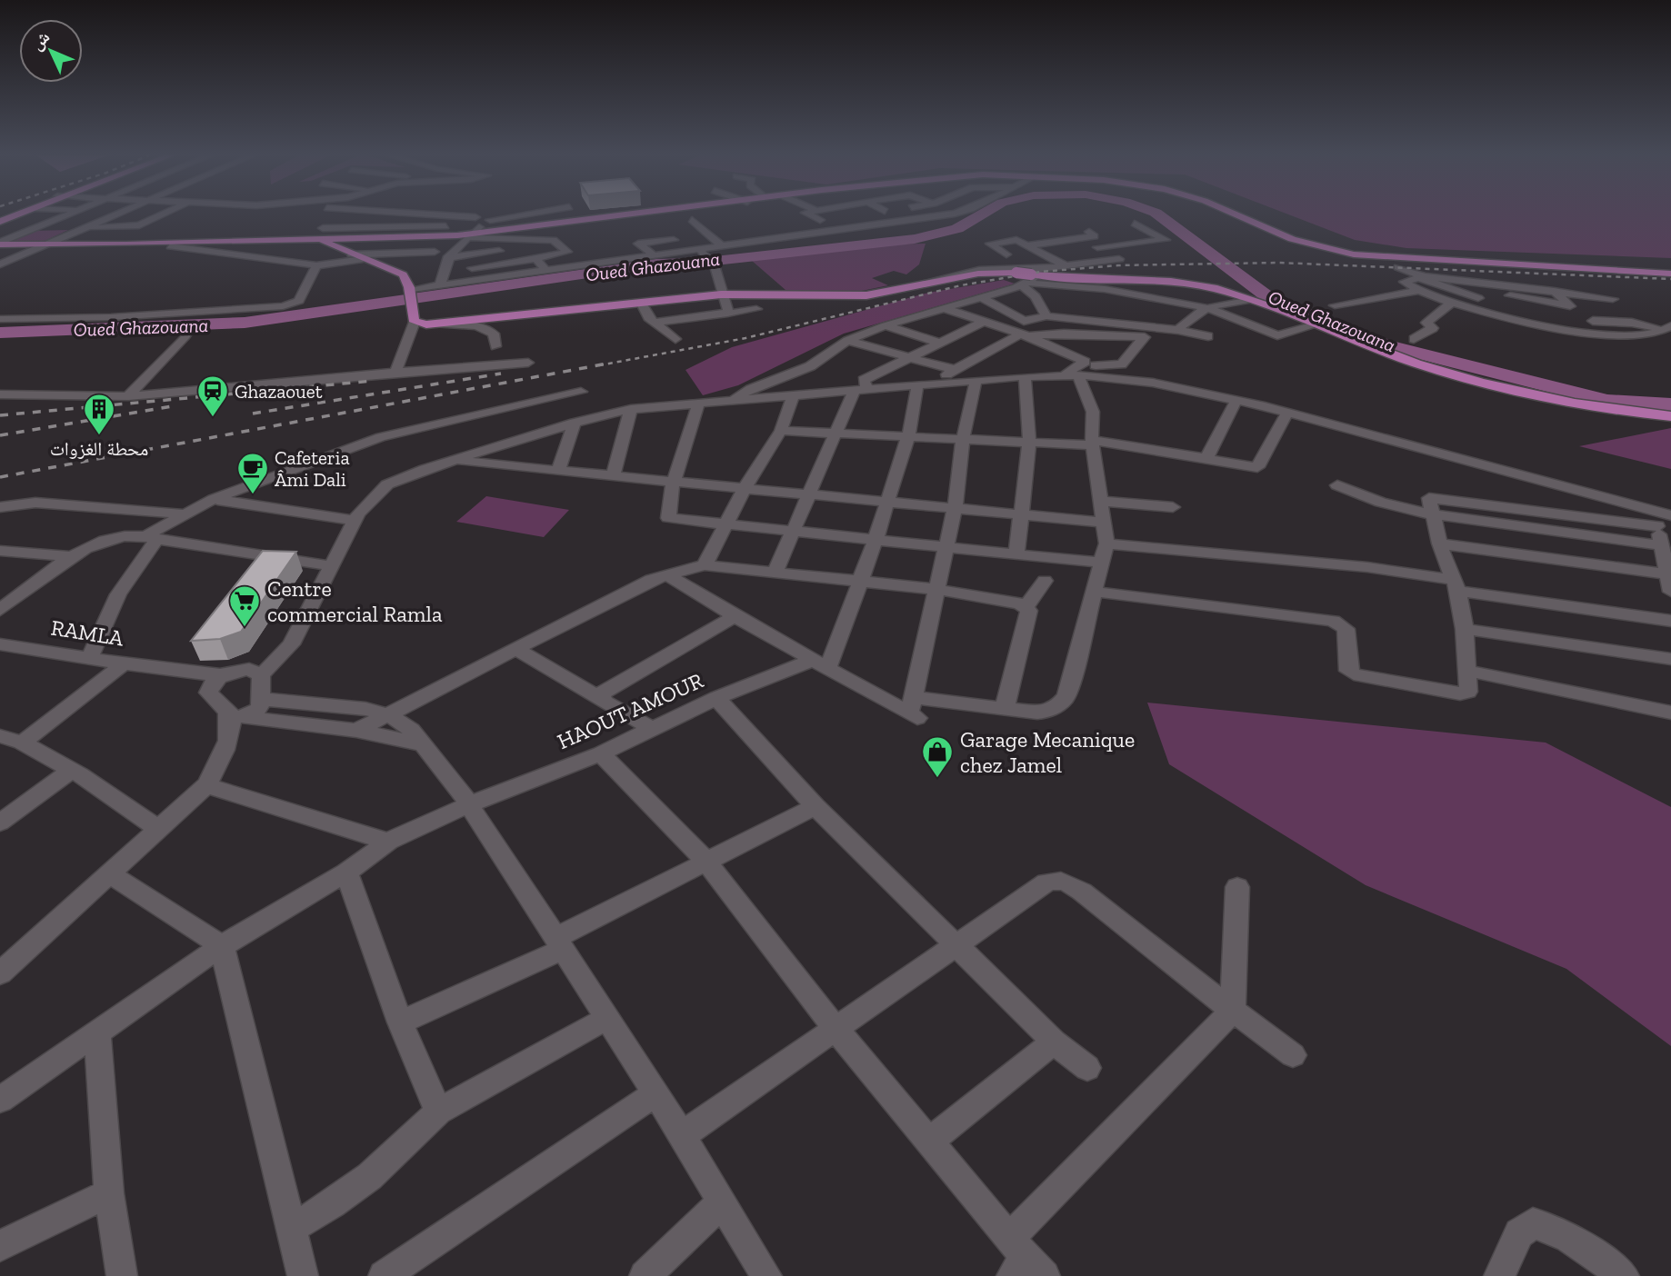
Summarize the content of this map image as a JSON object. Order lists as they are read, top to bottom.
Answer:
{
  "streets": {
    "street": ["RAMLA", "HAOUT AMOUR"]
  },
  "water": ["Oued Ghazouana"],
  "places": {
    "station": ["Ghazaouet"],
    "building": ["محطة الغزوات"],
    "cafe": ["Cafeteria Âmi Dali"],
    "supermarket": ["Centre commercial Ramla"],
    "shop": ["Garage Mecanique chez Jamel"]
  },
  "north": "top left"
}
